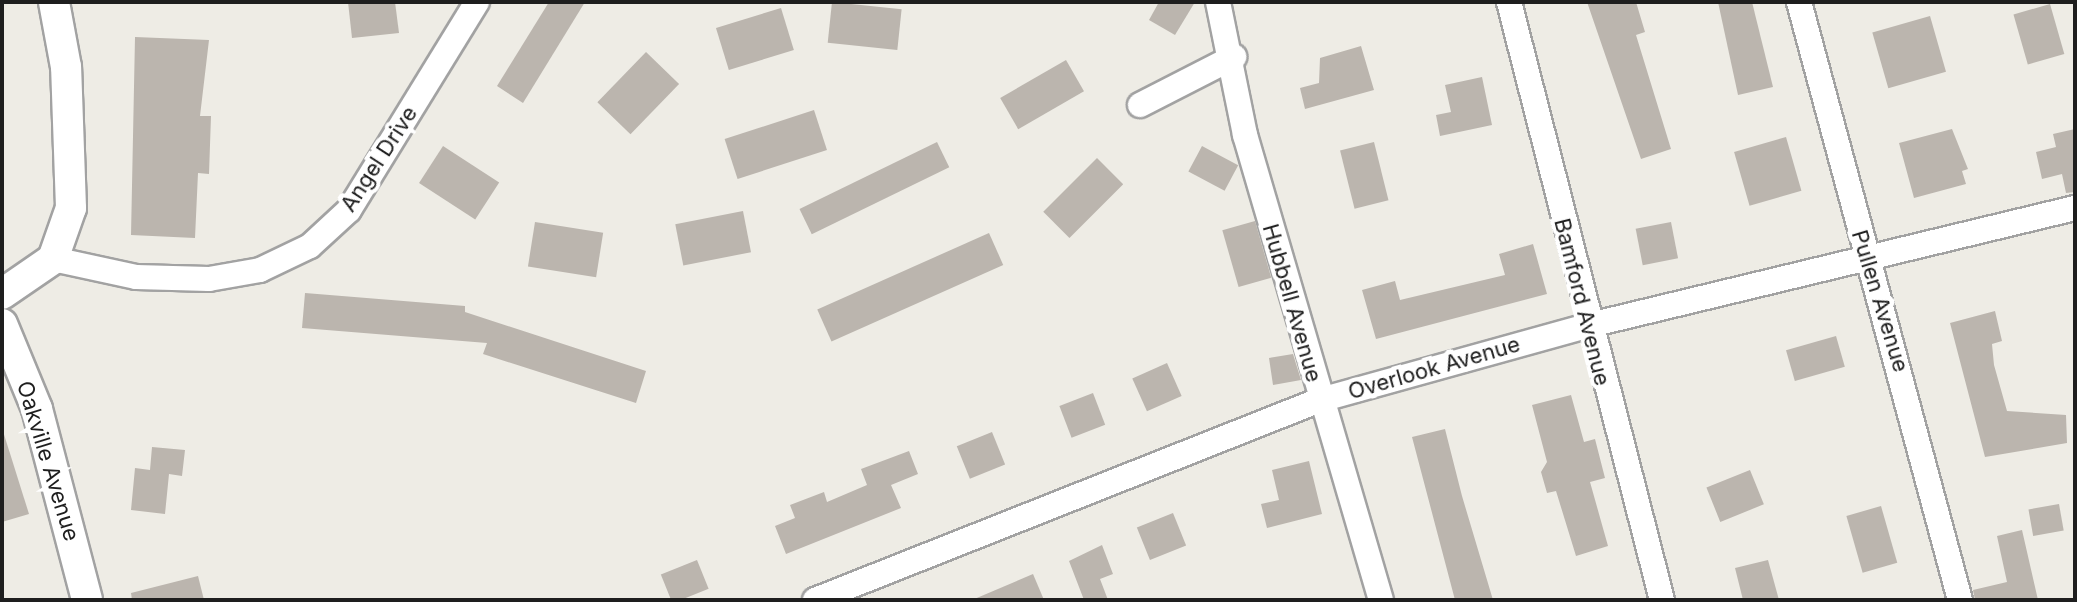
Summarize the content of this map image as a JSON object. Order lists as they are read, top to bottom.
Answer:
{
  "streets": {
    "street": [
      "Angel Drive",
      "Pullen Avenue",
      "Bamford Avenue",
      "Hubbell Avenue",
      "Overlook Avenue",
      "Oakville Avenue"
    ]
  },
  "crossings": [
    ["Pullen Avenue", "Overlook Avenue"],
    ["Bamford Avenue", "Overlook Avenue"],
    ["Hubbell Avenue", "Overlook Avenue"]
  ]
}
